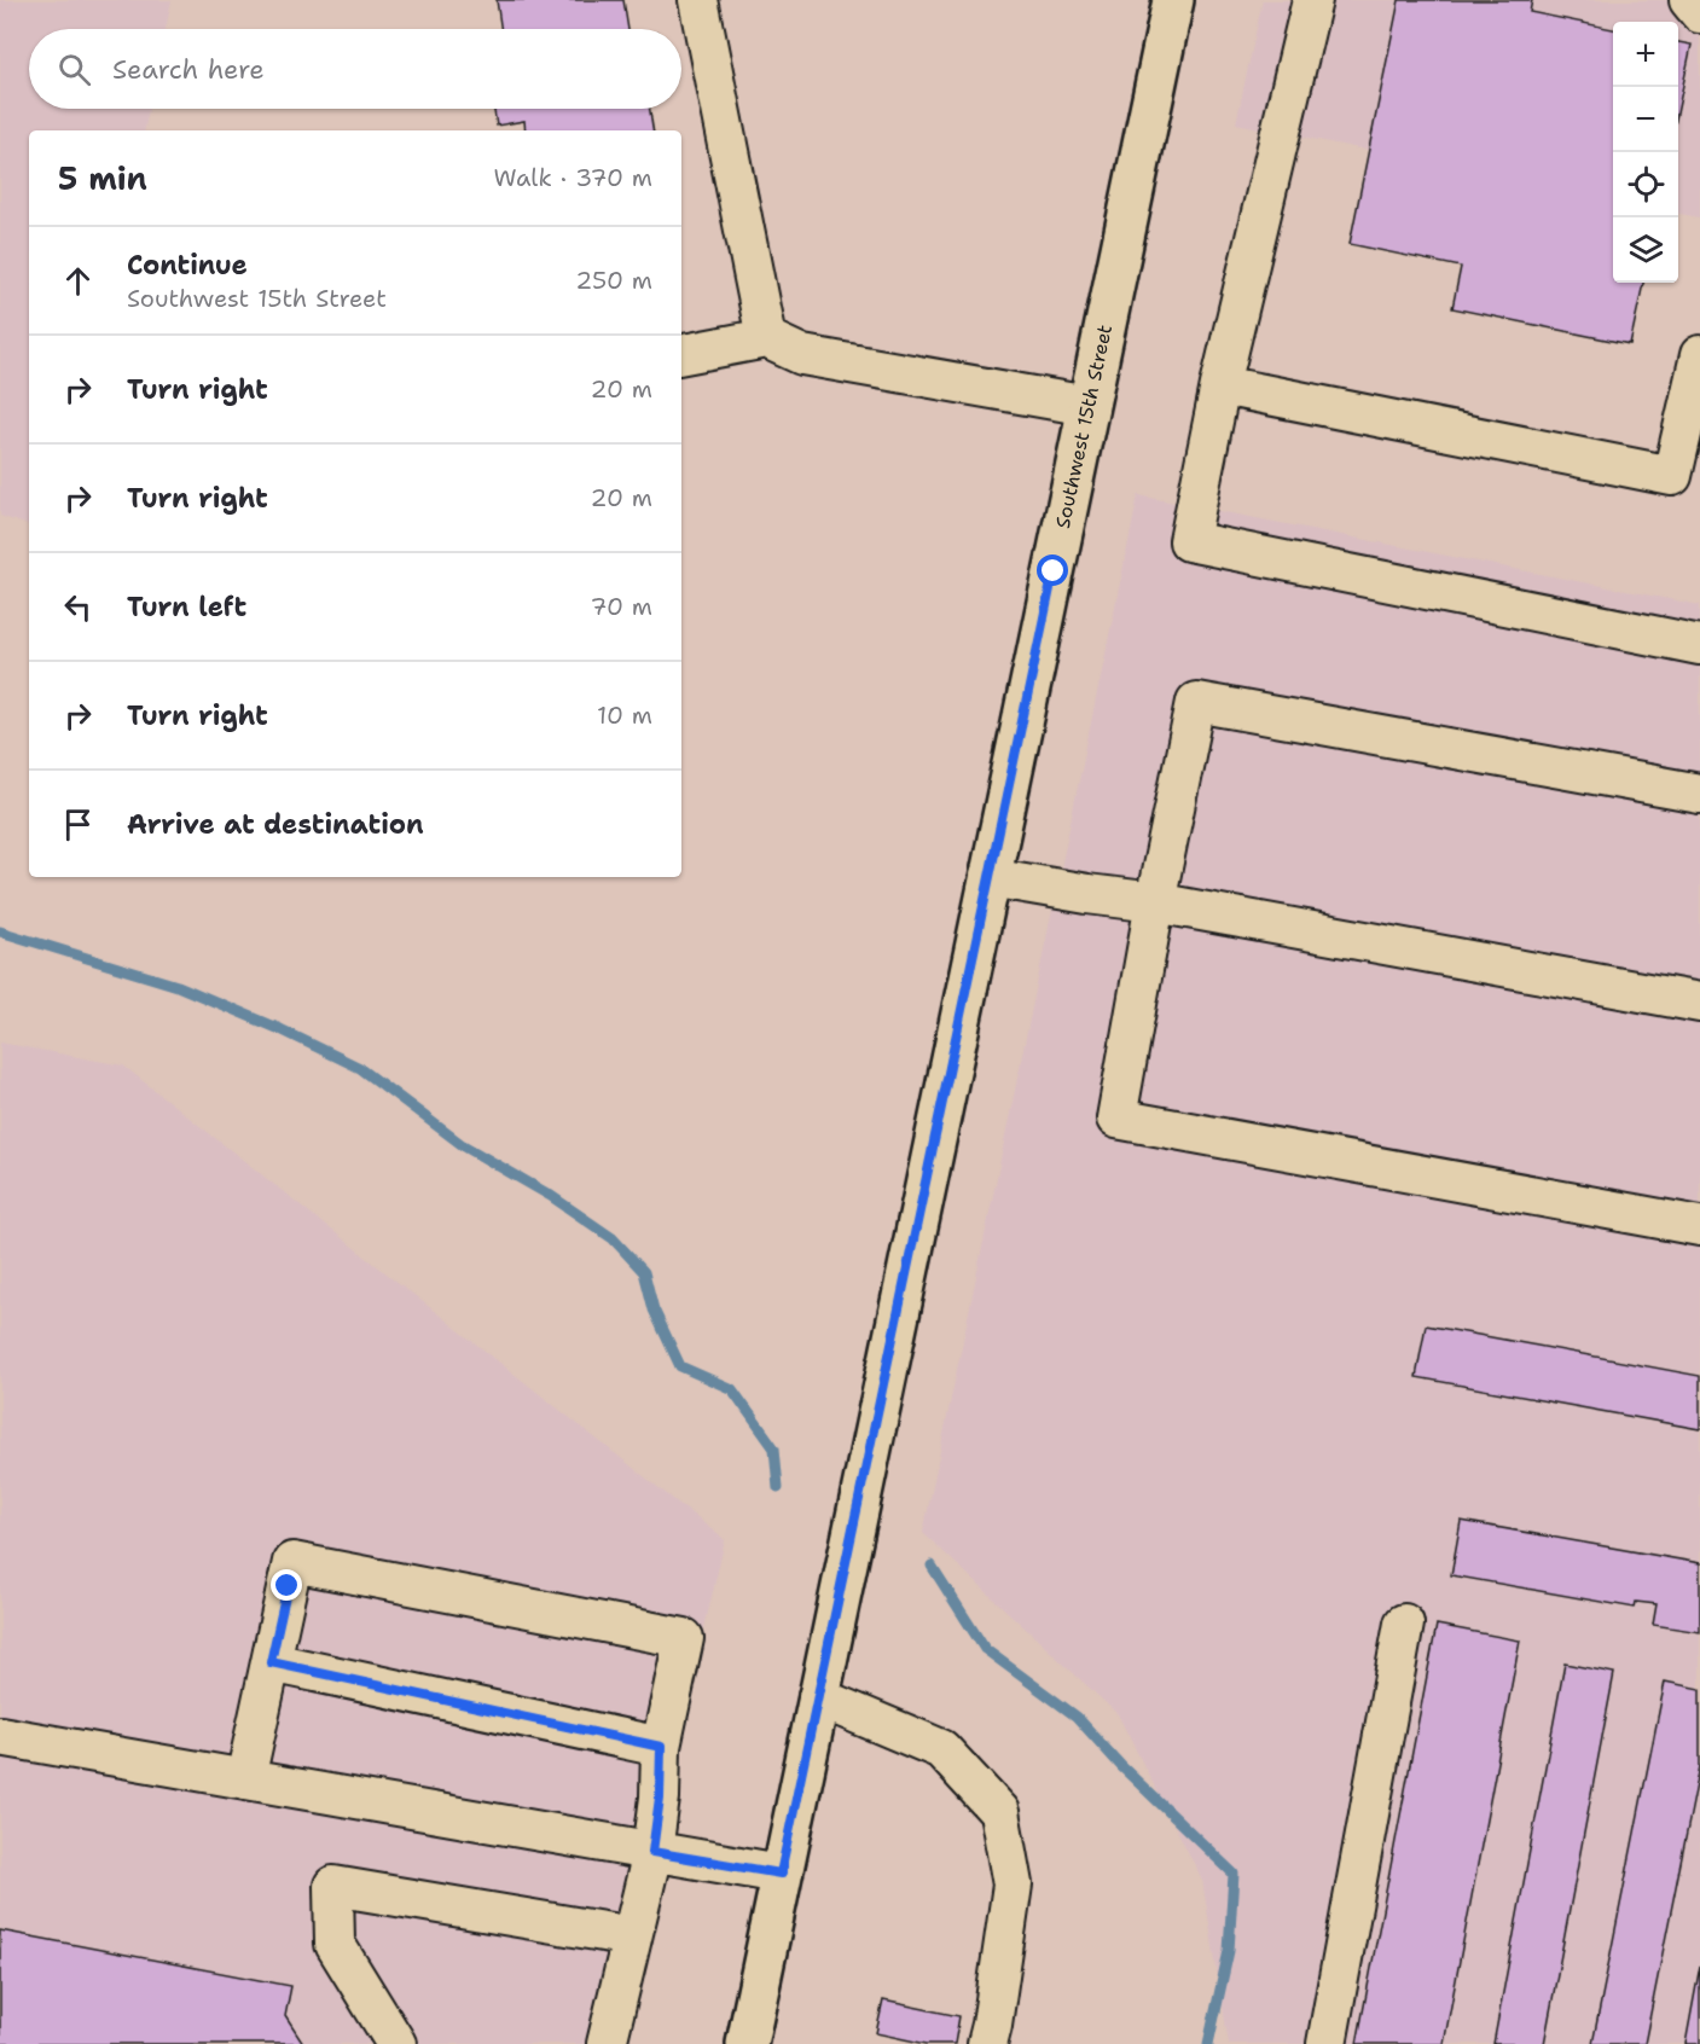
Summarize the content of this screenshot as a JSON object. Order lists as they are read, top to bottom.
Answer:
{
  "streets": {
    "main road": ["Southwest 15th Street"]
  },
  "page": {
    "map_buttons": ["+", "−"],
    "search": "Search here",
    "heading": ["5 min", "Walk · 370 m"],
    "list": [
      ["Continue", "Southwest 15th Street", "250 m"],
      ["Turn right", "20 m"],
      ["Turn right", "20 m"],
      ["Turn left", "70 m"],
      ["Turn right", "10 m"],
      "Arrive at destination"
    ]
  }
}
